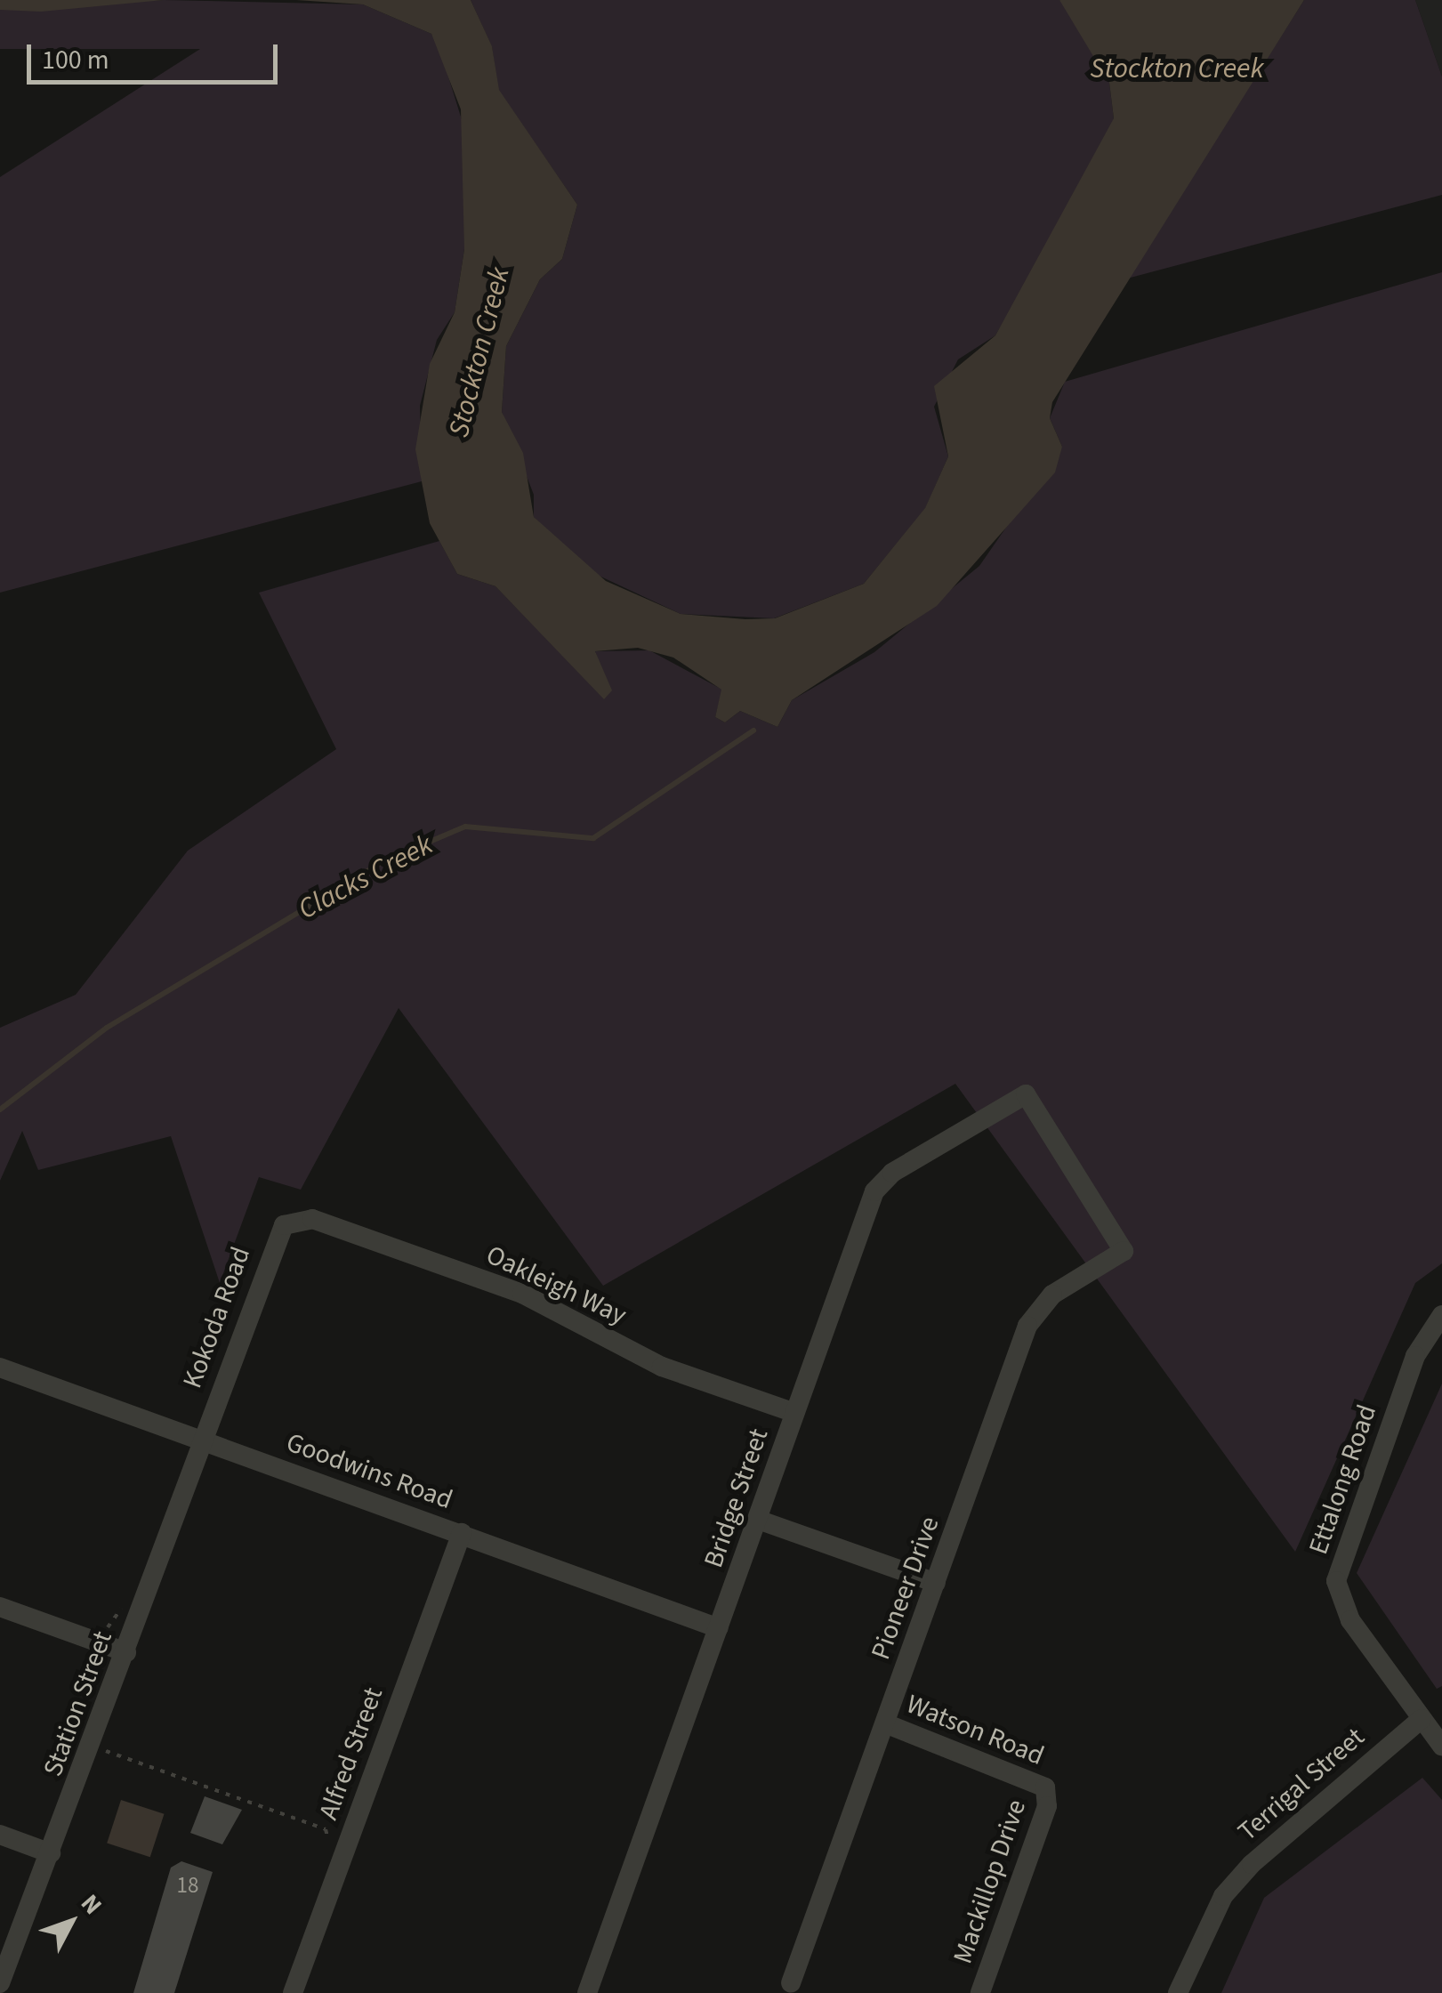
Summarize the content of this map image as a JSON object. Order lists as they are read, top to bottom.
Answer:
{
  "streets": {
    "street": [
      "Oakleigh Way",
      "Kokoda Road",
      "Goodwins Road",
      "Ettalong Road",
      "Bridge Street",
      "Pioneer Drive",
      "Station Street",
      "Watson Road",
      "Alfred Street",
      "Terrigal Street",
      "Mackillop Drive"
    ]
  },
  "crossings": [
    ["Oakleigh Way", "Kokoda Road"],
    ["Oakleigh Way", "Bridge Street"],
    ["Kokoda Road", "Goodwins Road"],
    ["Kokoda Road", "Station Street"],
    ["Goodwins Road", "Bridge Street"],
    ["Goodwins Road", "Station Street"],
    ["Goodwins Road", "Alfred Street"],
    ["Ettalong Road", "Terrigal Street"],
    ["Bridge Street", "Pioneer Drive"],
    ["Pioneer Drive", "Watson Road"],
    ["Watson Road", "Mackillop Drive"]
  ],
  "water": ["Stockton Creek", "Clacks Creek"],
  "house_numbers": ["18"],
  "scale_bar": "100 m",
  "north": "top right"
}
